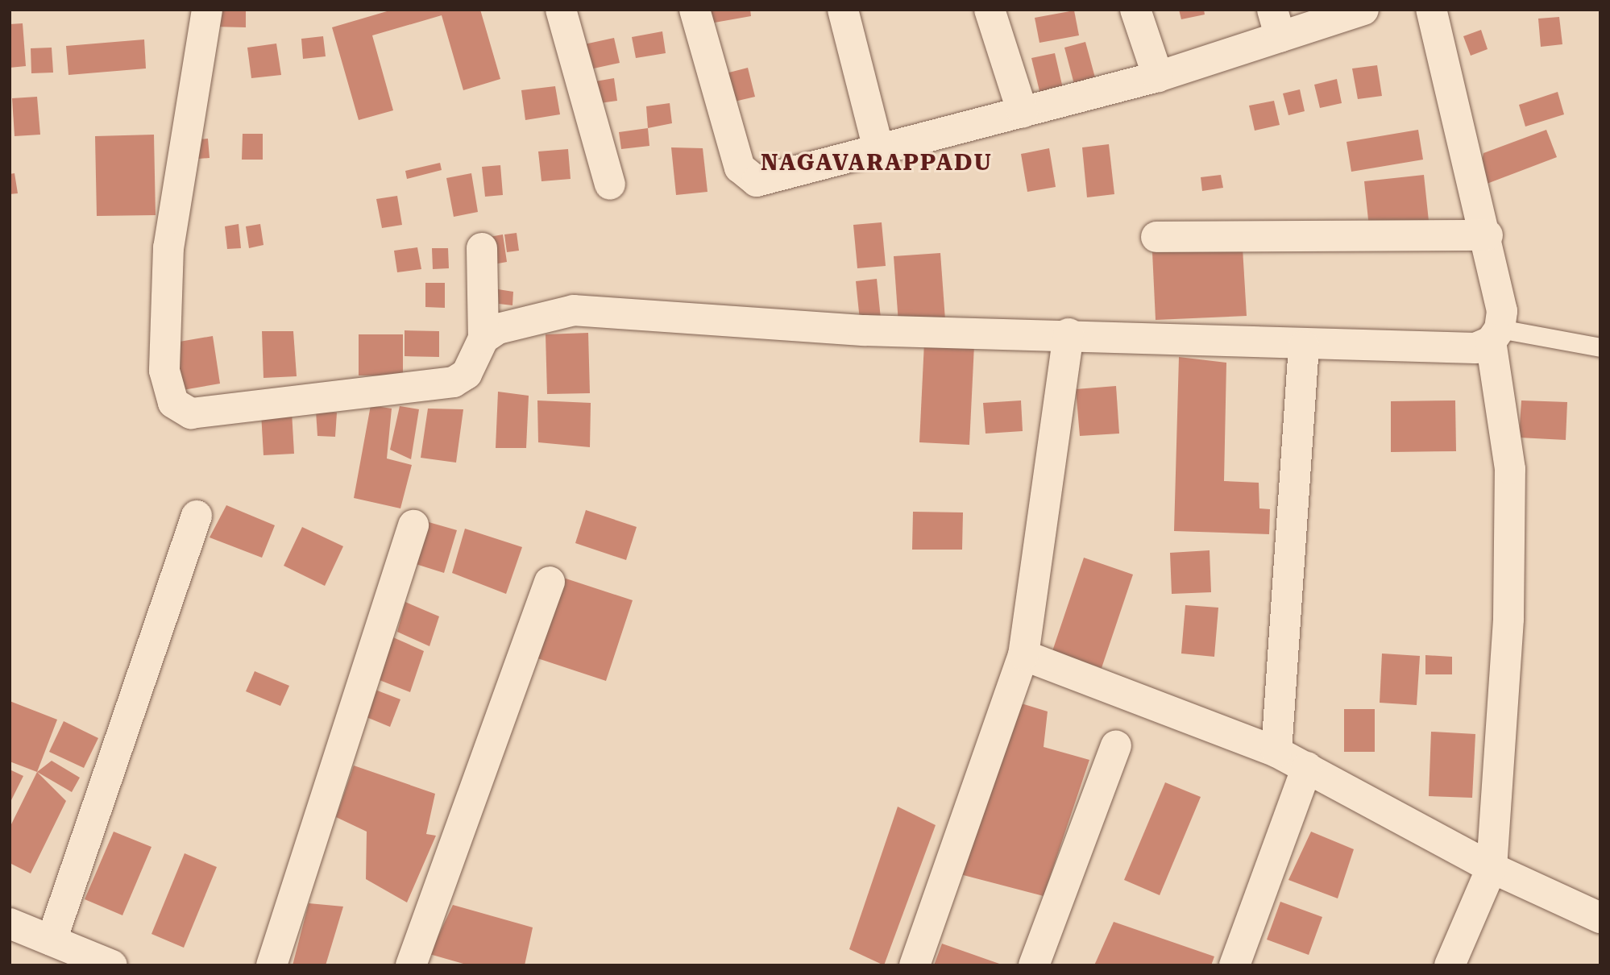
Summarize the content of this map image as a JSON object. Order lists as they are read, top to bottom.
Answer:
{
  "districts": ["NAGAVARAPPADU"]
}
